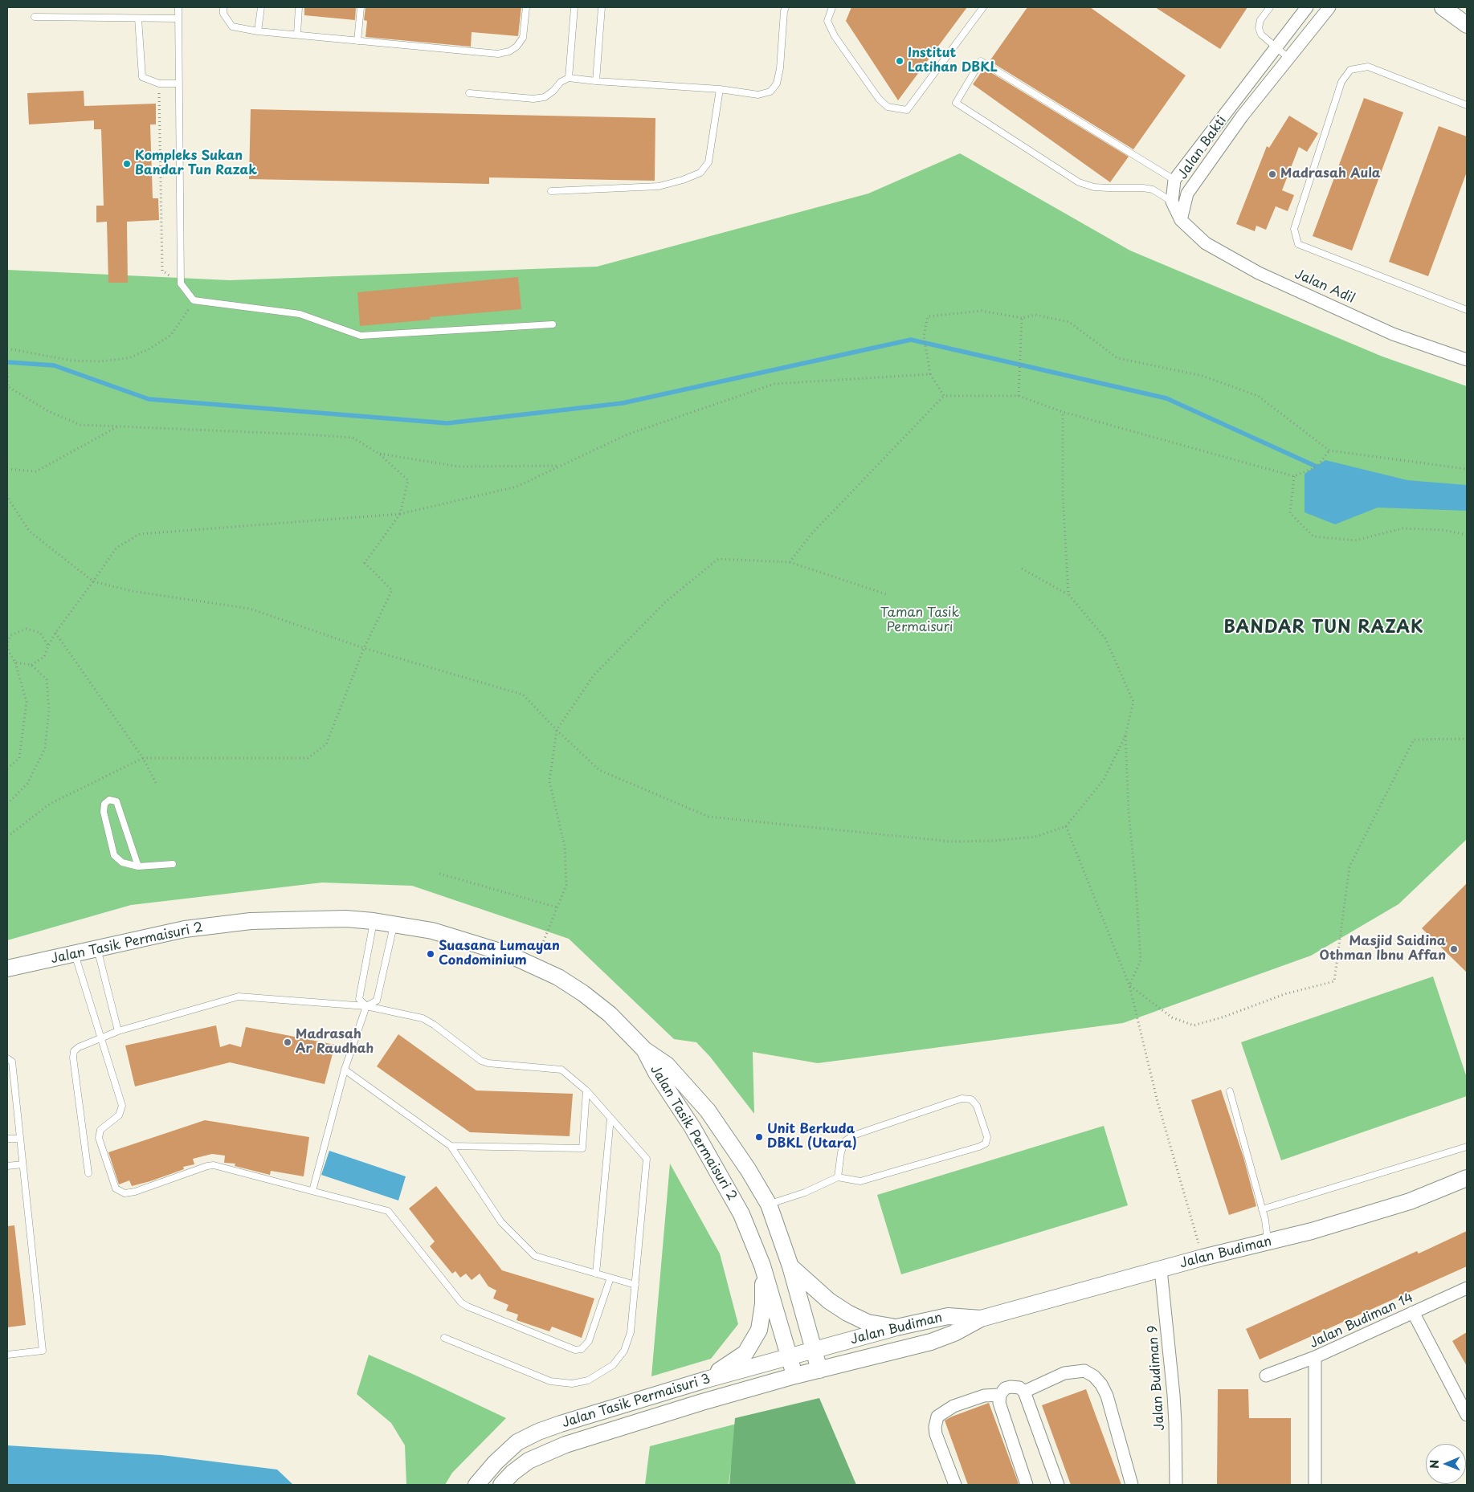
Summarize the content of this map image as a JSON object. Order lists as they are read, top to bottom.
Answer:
{
  "streets": {
    "street": [
      "Jalan Bakti",
      "Jalan Adil",
      "Jalan Tasik Permaisuri 2",
      "Jalan Budiman",
      "Jalan Budiman 14",
      "Jalan Budiman 9",
      "Jalan Tasik Permaisuri 3"
    ]
  },
  "crossings": [
    ["Jalan Bakti", "Jalan Adil"],
    ["Jalan Tasik Permaisuri 2", "Jalan Budiman"],
    ["Jalan Tasik Permaisuri 2", "Jalan Tasik Permaisuri 3"],
    ["Jalan Budiman", "Jalan Budiman 9"],
    ["Jalan Budiman", "Jalan Tasik Permaisuri 3"]
  ],
  "districts": ["BANDAR TUN RAZAK"],
  "parks": ["Taman Tasik Permaisuri"],
  "places": [
    "Institut Latihan DBKL",
    "Kompleks Sukan Bandar Tun Razak",
    "Madrasah Aula",
    "Masjid Saidina Othman Ibnu Affan",
    "Suasana Lumayan Condominium",
    "Madrasah Ar Raudhah",
    "Unit Berkuda DBKL (Utara)"
  ],
  "north": "left"
}
